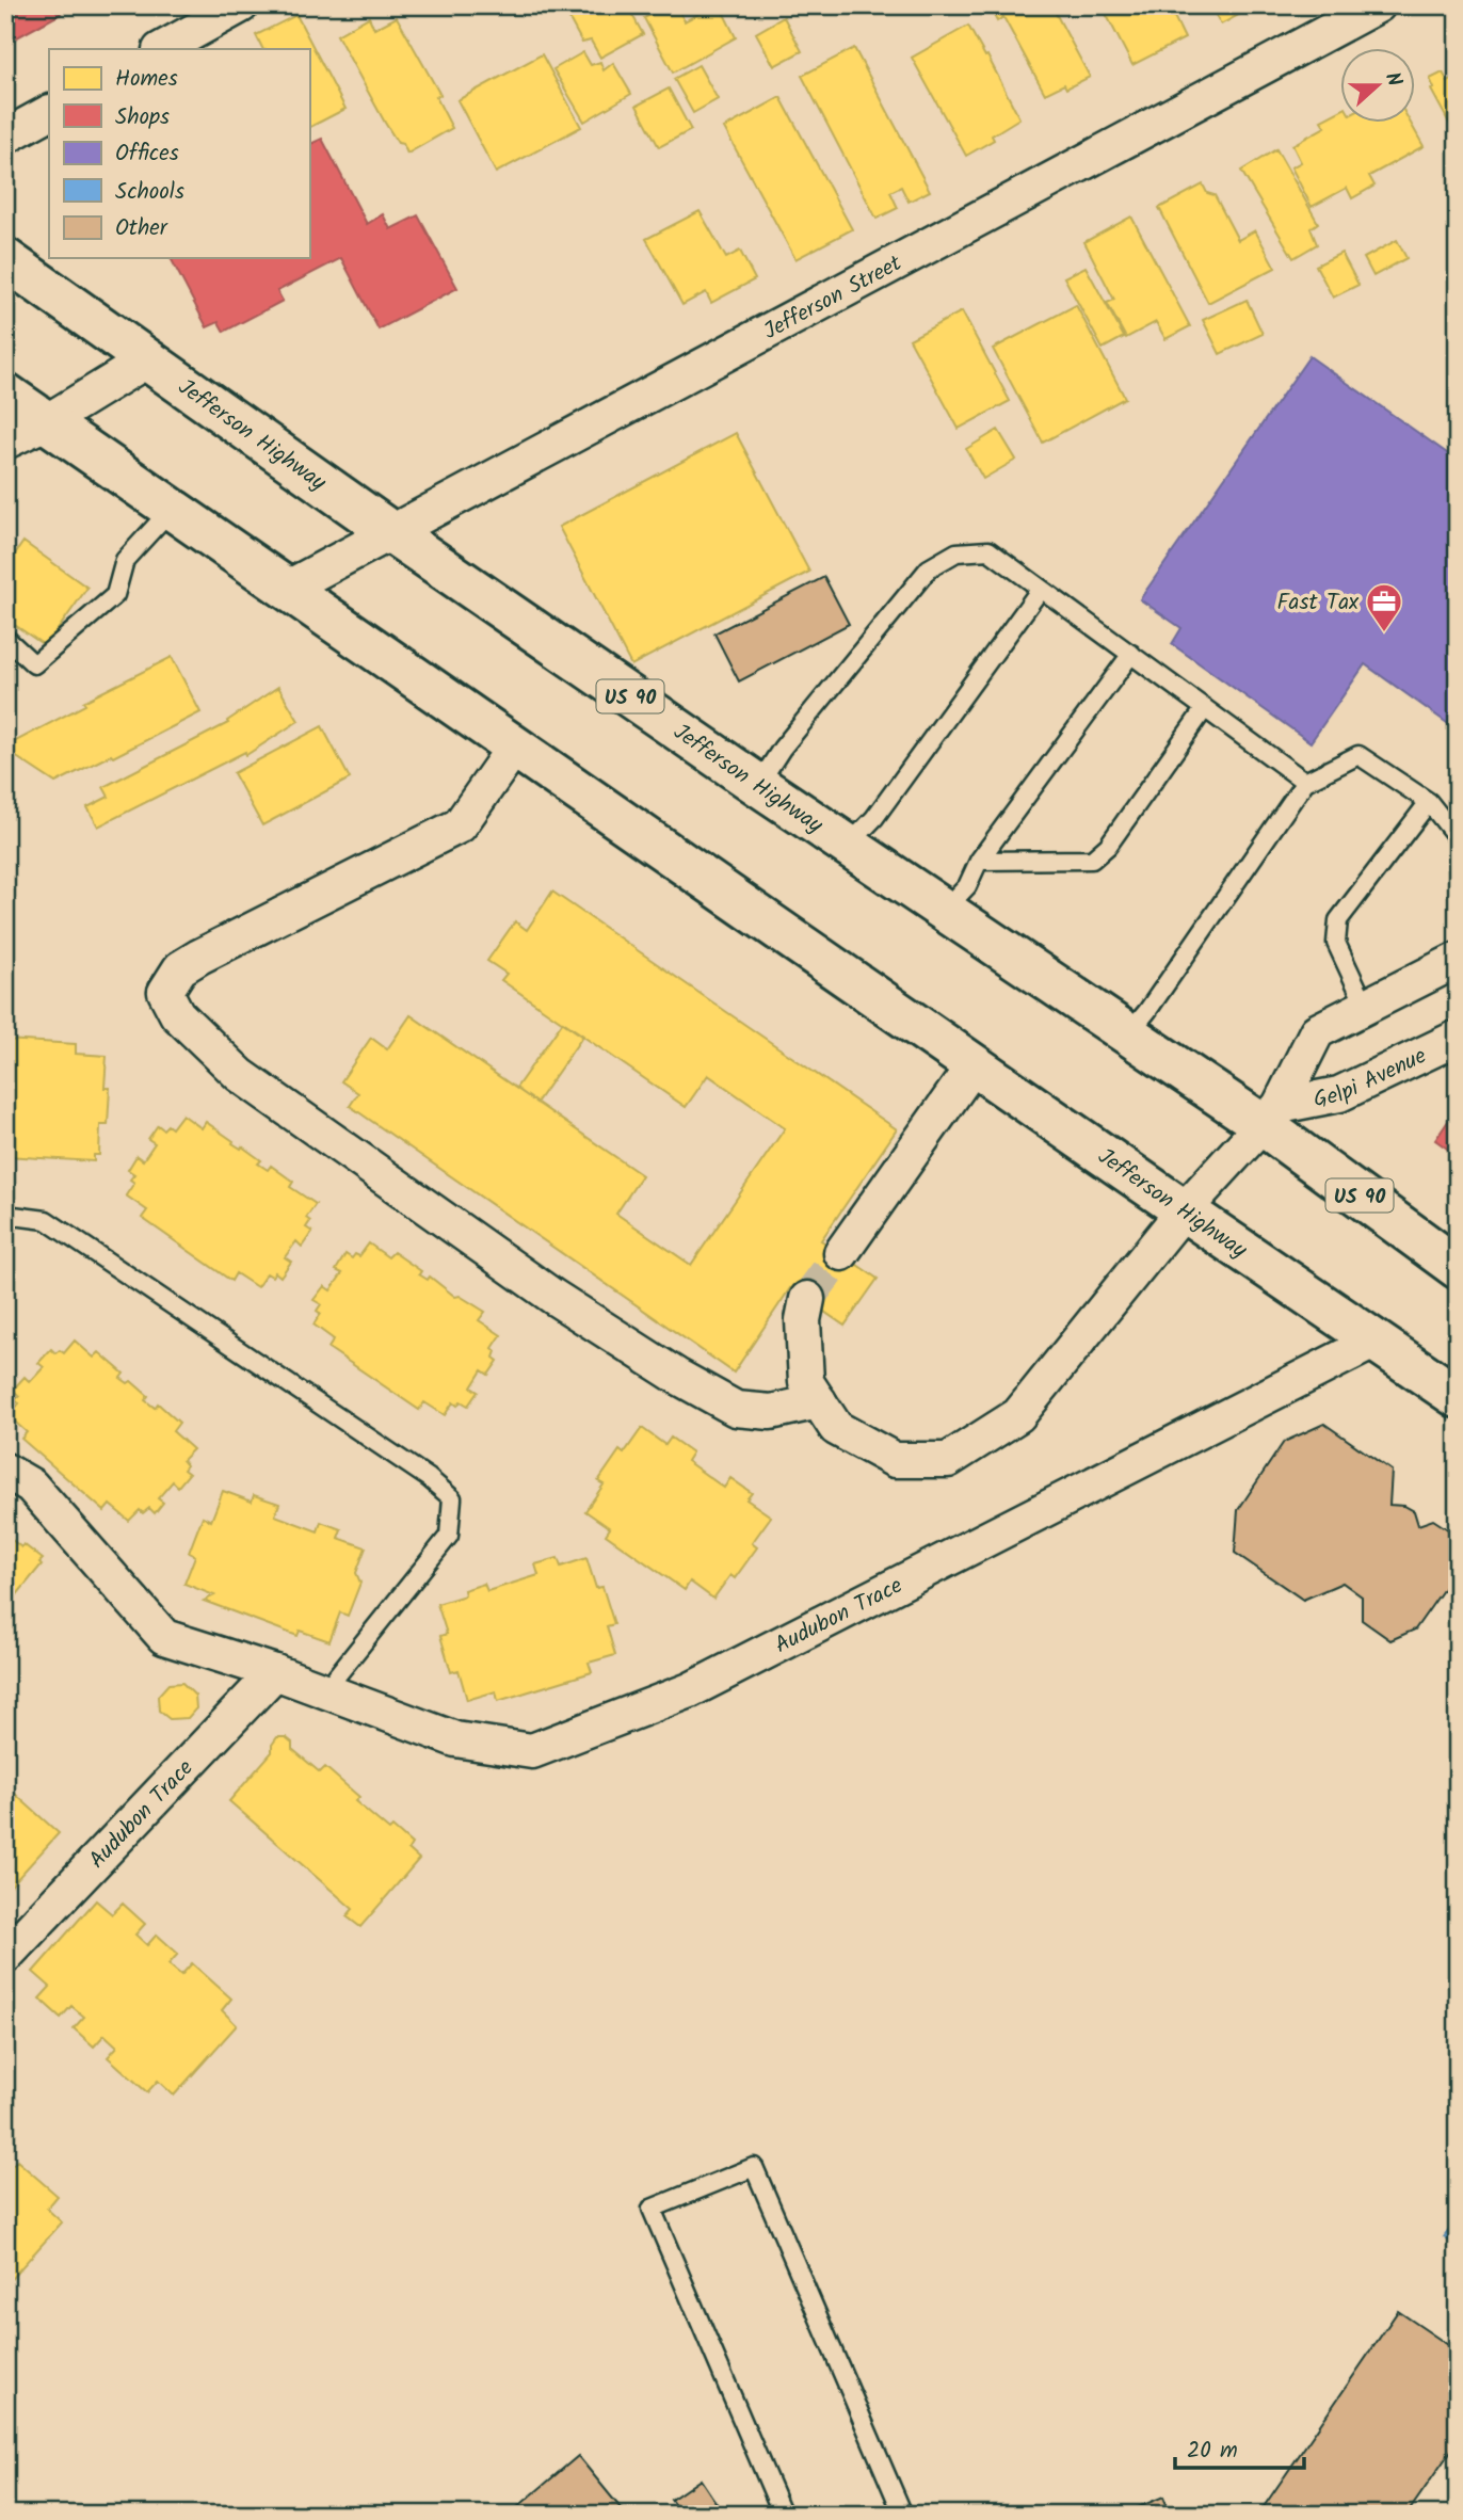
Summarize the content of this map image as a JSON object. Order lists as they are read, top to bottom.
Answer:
{
  "streets": {
    "main road": ["Jefferson Highway", "US 90"],
    "street": ["Jefferson Street", "Gelpi Avenue", "Audubon Trace"]
  },
  "crossings": [
    ["Jefferson Street", "Jefferson Highway"],
    ["Jefferson Highway", "Gelpi Avenue"],
    ["Jefferson Highway", "Audubon Trace"]
  ],
  "places": {
    "office": ["Fast Tax"]
  },
  "legend": [
    "Homes",
    "Shops",
    "Offices",
    "Schools",
    "Other"
  ],
  "scale_bar": "20 m",
  "north": "right"
}
